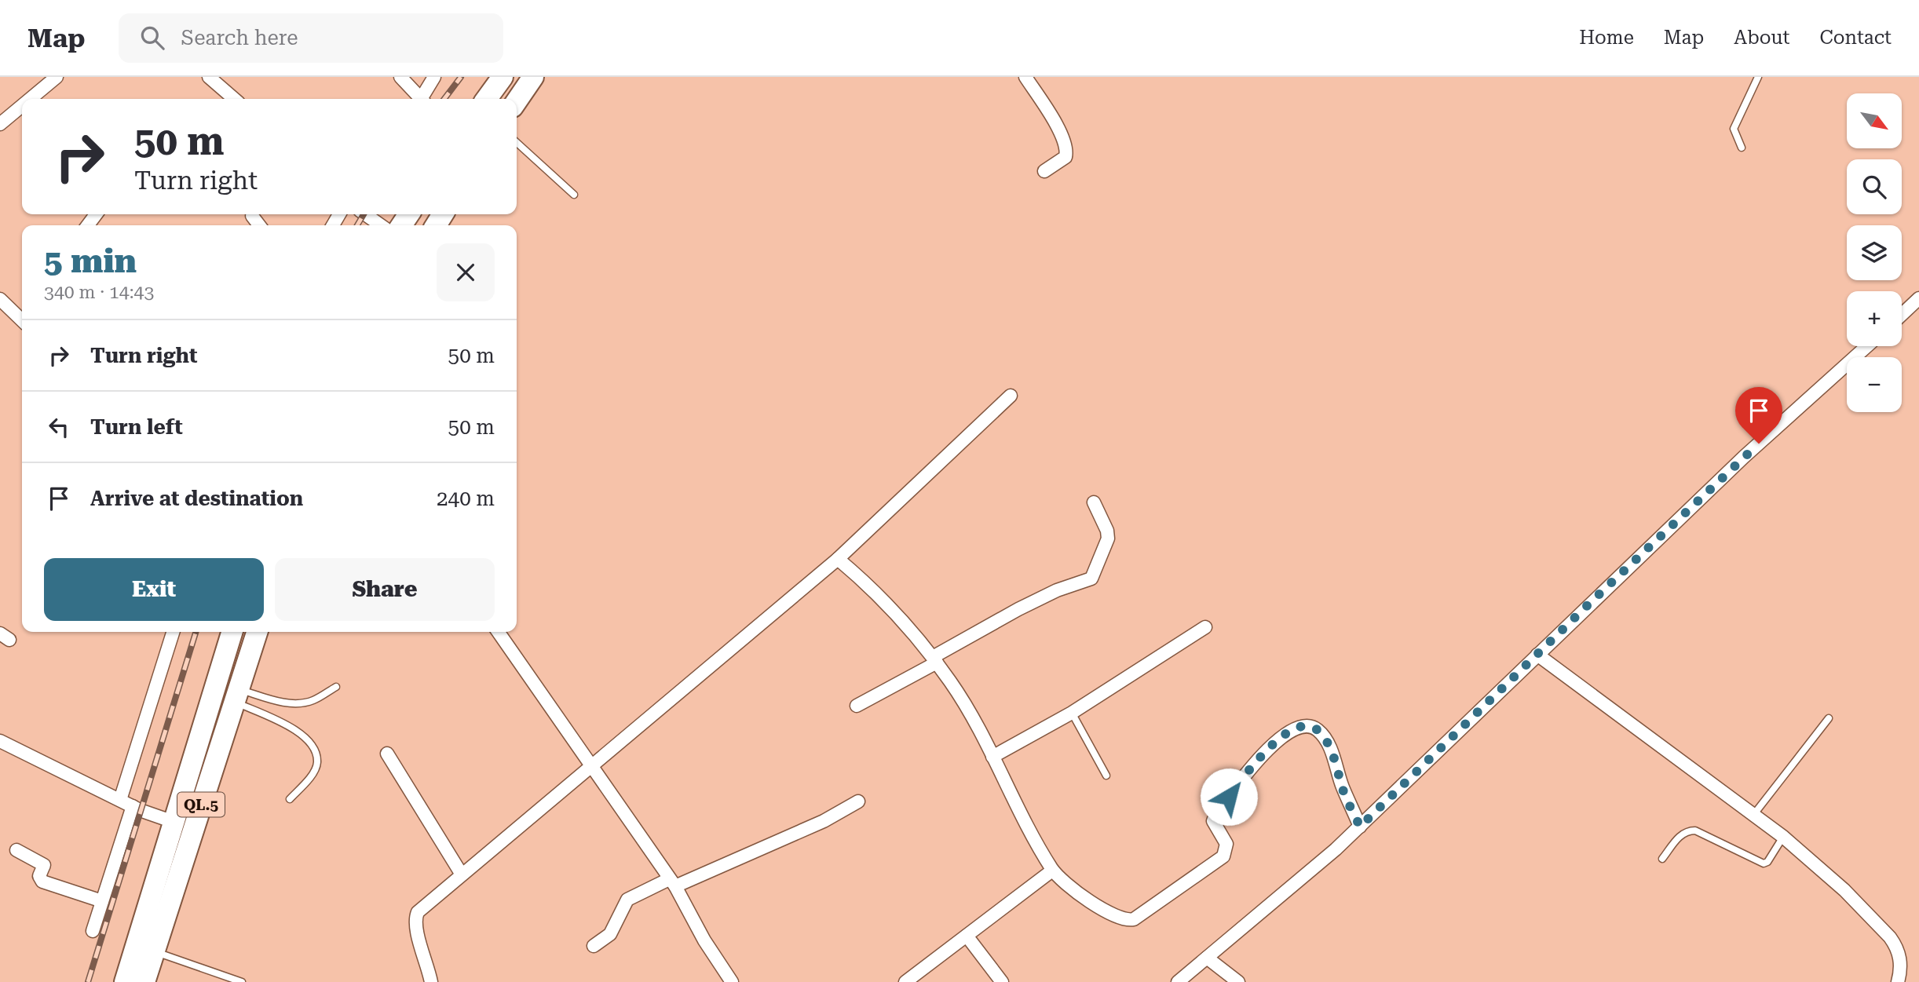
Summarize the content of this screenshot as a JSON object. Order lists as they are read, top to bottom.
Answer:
{
  "streets": {
    "highway": ["QL.5"]
  },
  "north": "bottom right",
  "page": {
    "header": "Map",
    "search": "Search here",
    "nav": [
      "Home",
      "Map",
      "About",
      "Contact"
    ],
    "map_buttons": ["+", "−"],
    "turn": ["50 m", "Turn right"],
    "heading": ["5 min", "340 m · 14:43"],
    "list": [
      {
        "name": "Turn right",
        "value": "50 m"
      },
      {
        "name": "Turn left",
        "value": "50 m"
      },
      {
        "name": "Arrive at destination",
        "value": "240 m"
      }
    ],
    "buttons": ["Exit", "Share"]
  }
}
